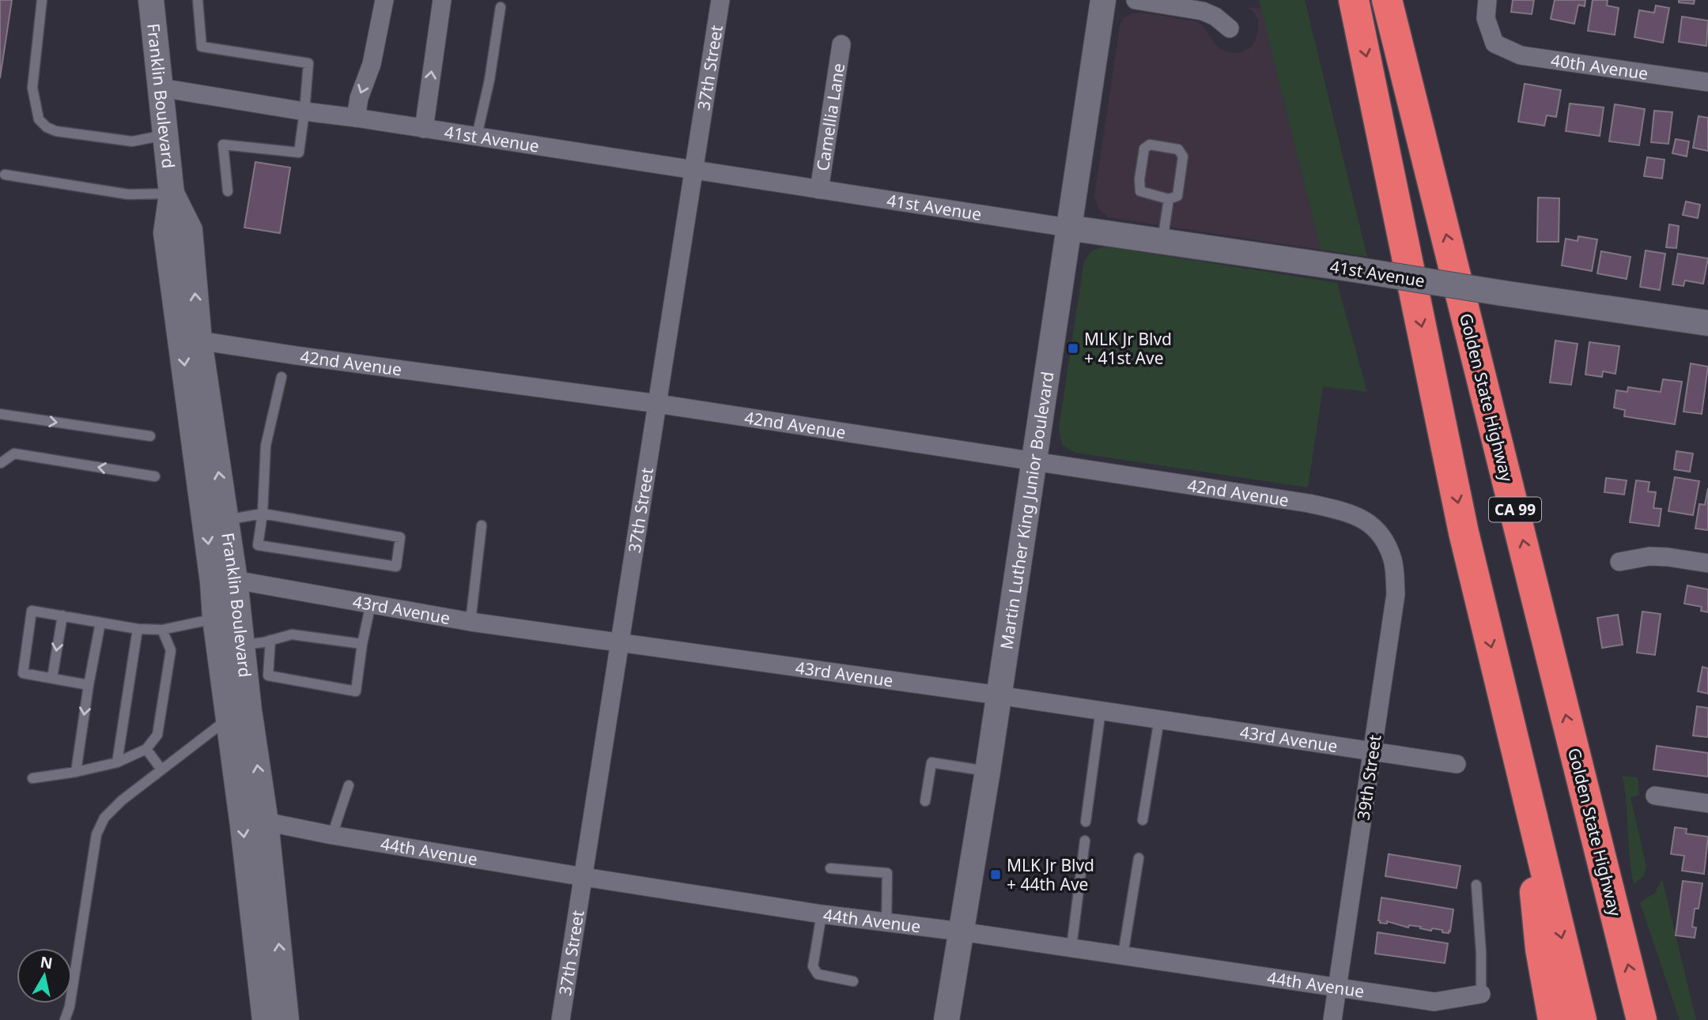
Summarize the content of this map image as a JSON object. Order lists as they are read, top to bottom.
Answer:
{
  "streets": {
    "highway": ["Golden State Highway", "CA 99"],
    "main road": ["Franklin Boulevard", "41st Avenue", "Martin Luther King Junior Boulevard"],
    "street": [
      "37th Street",
      "40th Avenue",
      "Camellia Lane",
      "42nd Avenue",
      "43rd Avenue",
      "39th Street",
      "44th Avenue"
    ]
  },
  "crossings": [
    ["37th Street", "41st Avenue"],
    ["37th Street", "42nd Avenue"],
    ["37th Street", "43rd Avenue"],
    ["37th Street", "44th Avenue"],
    ["Franklin Boulevard", "41st Avenue"],
    ["Franklin Boulevard", "42nd Avenue"],
    ["Franklin Boulevard", "43rd Avenue"],
    ["Franklin Boulevard", "44th Avenue"],
    ["Camellia Lane", "41st Avenue"],
    ["41st Avenue", "Martin Luther King Junior Boulevard"],
    ["42nd Avenue", "Martin Luther King Junior Boulevard"],
    ["42nd Avenue", "39th Street"],
    ["Martin Luther King Junior Boulevard", "43rd Avenue"],
    ["Martin Luther King Junior Boulevard", "44th Avenue"],
    ["43rd Avenue", "39th Street"],
    ["39th Street", "44th Avenue"]
  ],
  "places": {
    "transit": ["MLK Jr Blvd + 41st Ave", "MLK Jr Blvd + 44th Ave"]
  },
  "north": "top"
}
